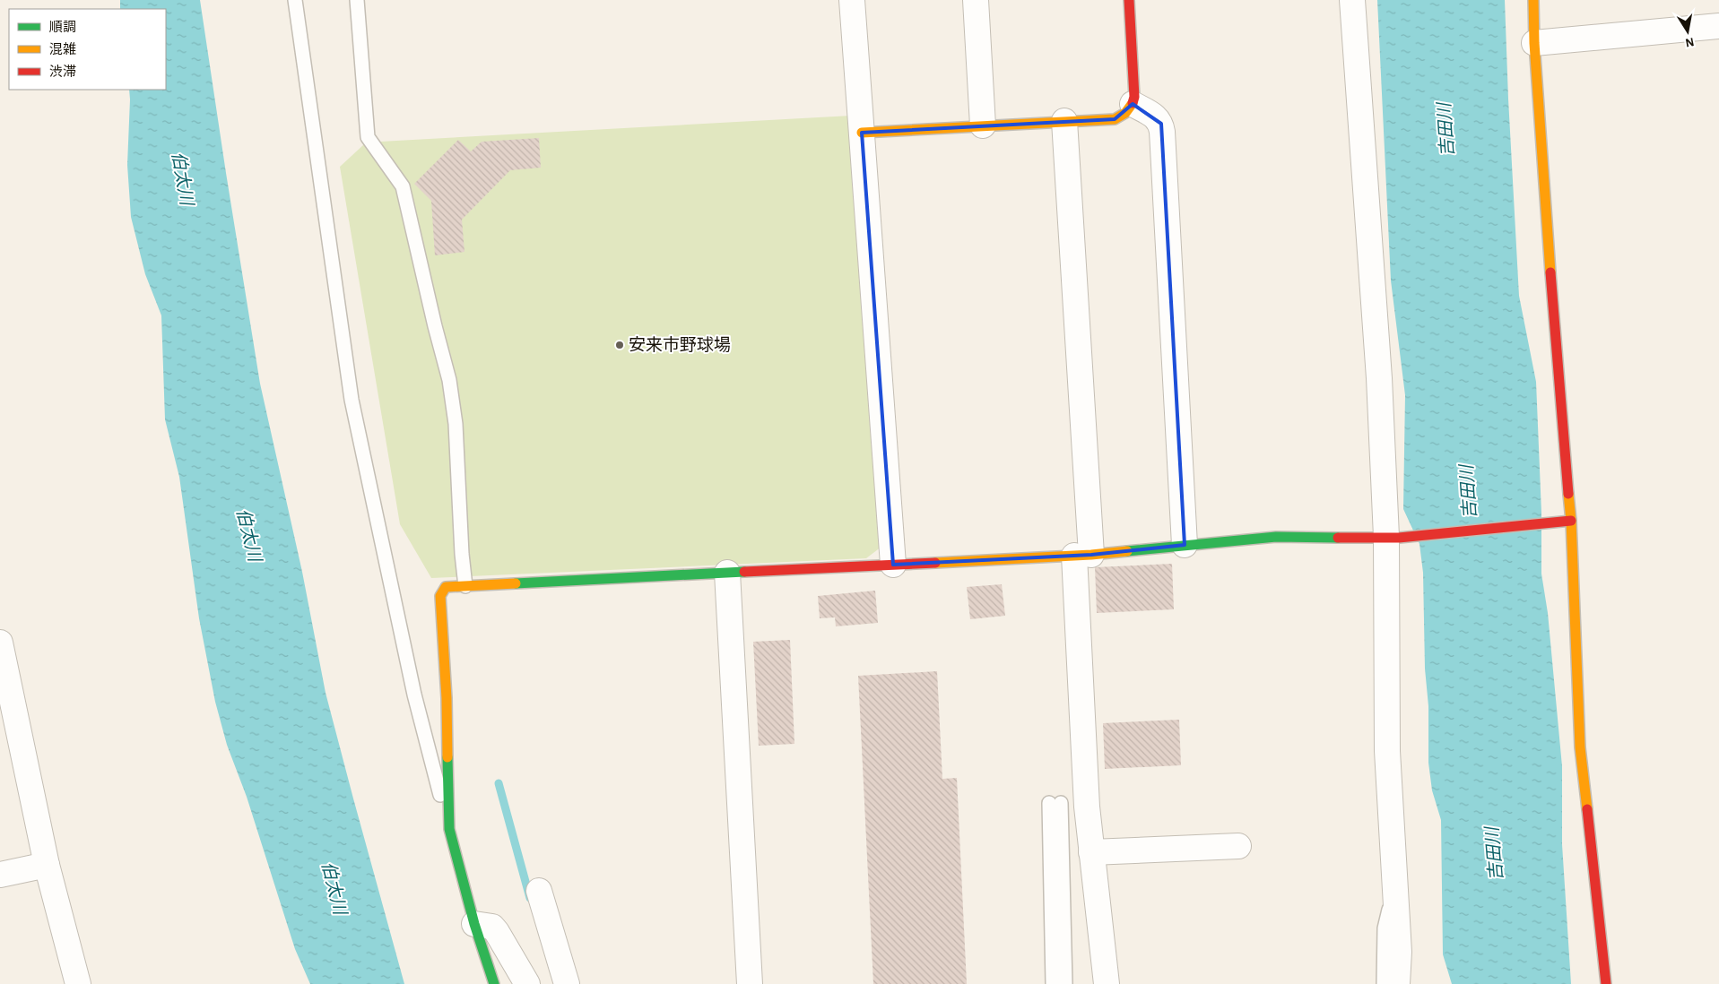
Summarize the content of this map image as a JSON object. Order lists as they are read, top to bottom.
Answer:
{
  "water": ["吉田川", "伯太川"],
  "places": ["安来市野球場"],
  "legend": ["順調", "混雑", "渋滞"],
  "north": "bottom"
}
